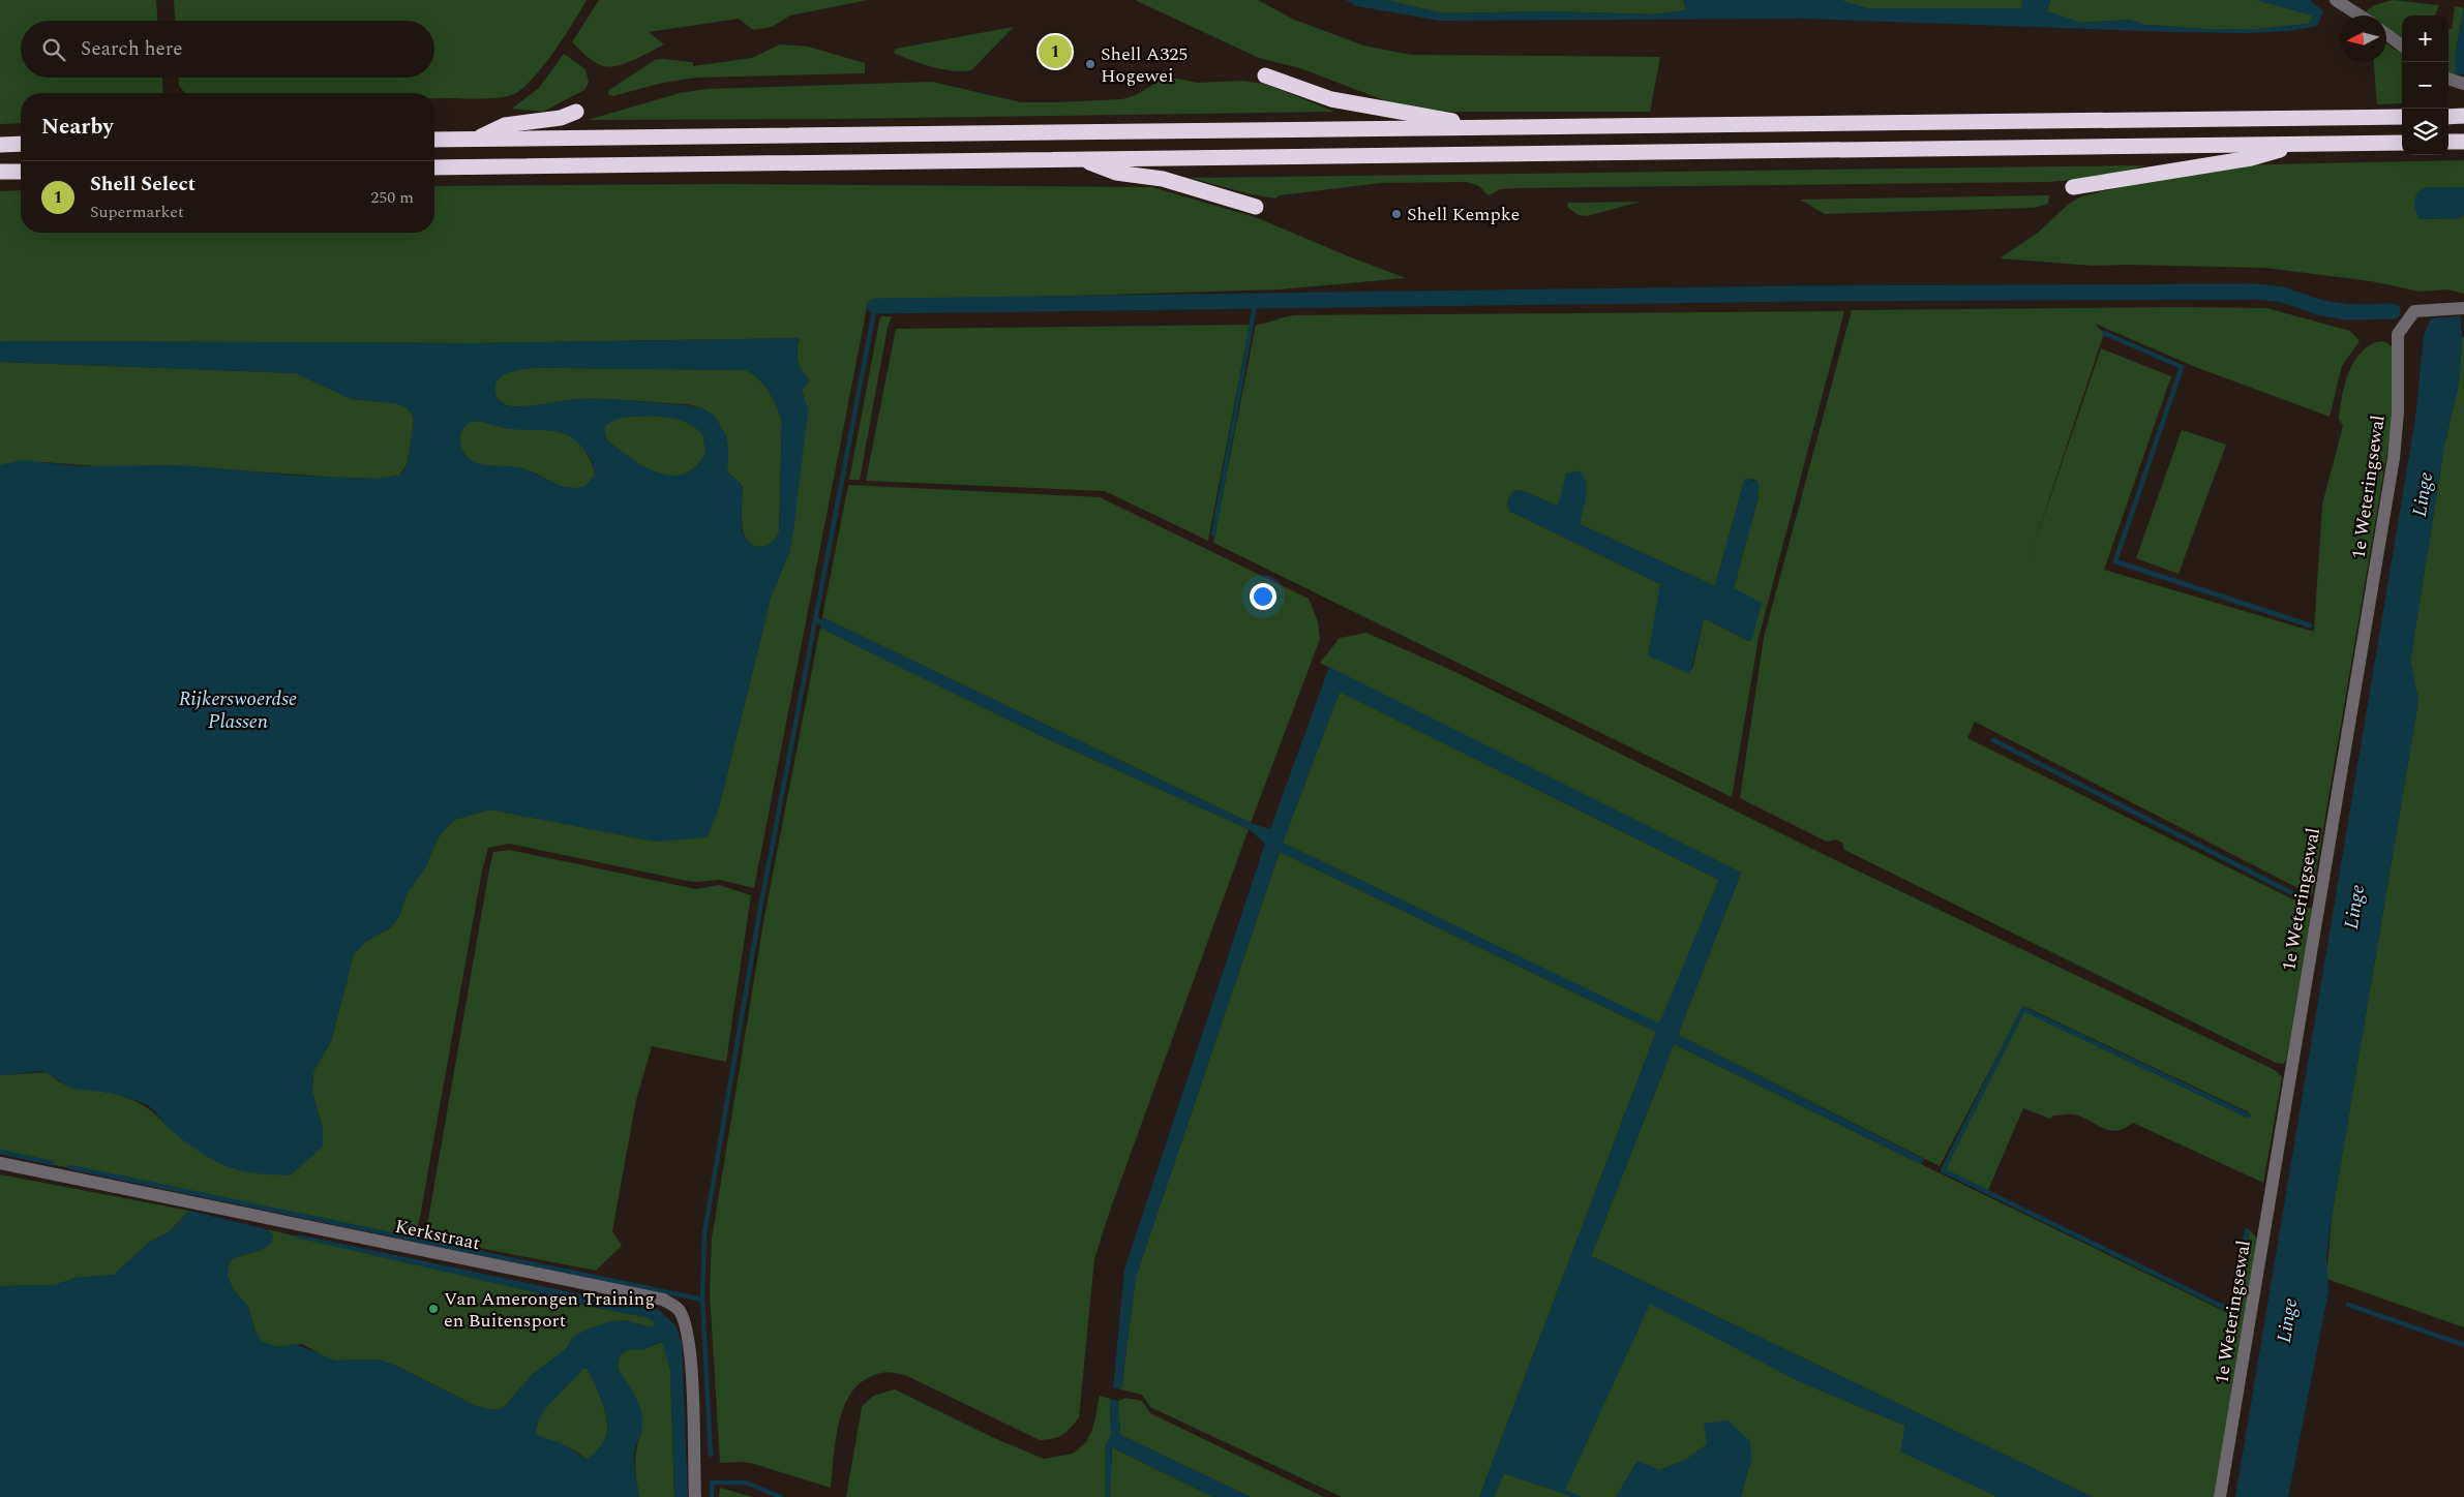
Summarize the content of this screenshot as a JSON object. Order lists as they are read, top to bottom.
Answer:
{
  "streets": {
    "street": ["1e Weteringsewal", "Kerkstraat"]
  },
  "water": ["Linge", "Rijkerswoerdse Plassen"],
  "places": ["Shell A325 Hogewei", "Shell Kempke", "Van Amerongen Training en Buitensport"],
  "north": "left",
  "page": {
    "map_buttons": ["+", "−"],
    "search": "Search here",
    "pins": "1",
    "heading": "Nearby",
    "list": [
      {
        "mark": "1",
        "name": "Shell Select",
        "note": "Supermarket",
        "value": "250 m"
      }
    ]
  }
}
